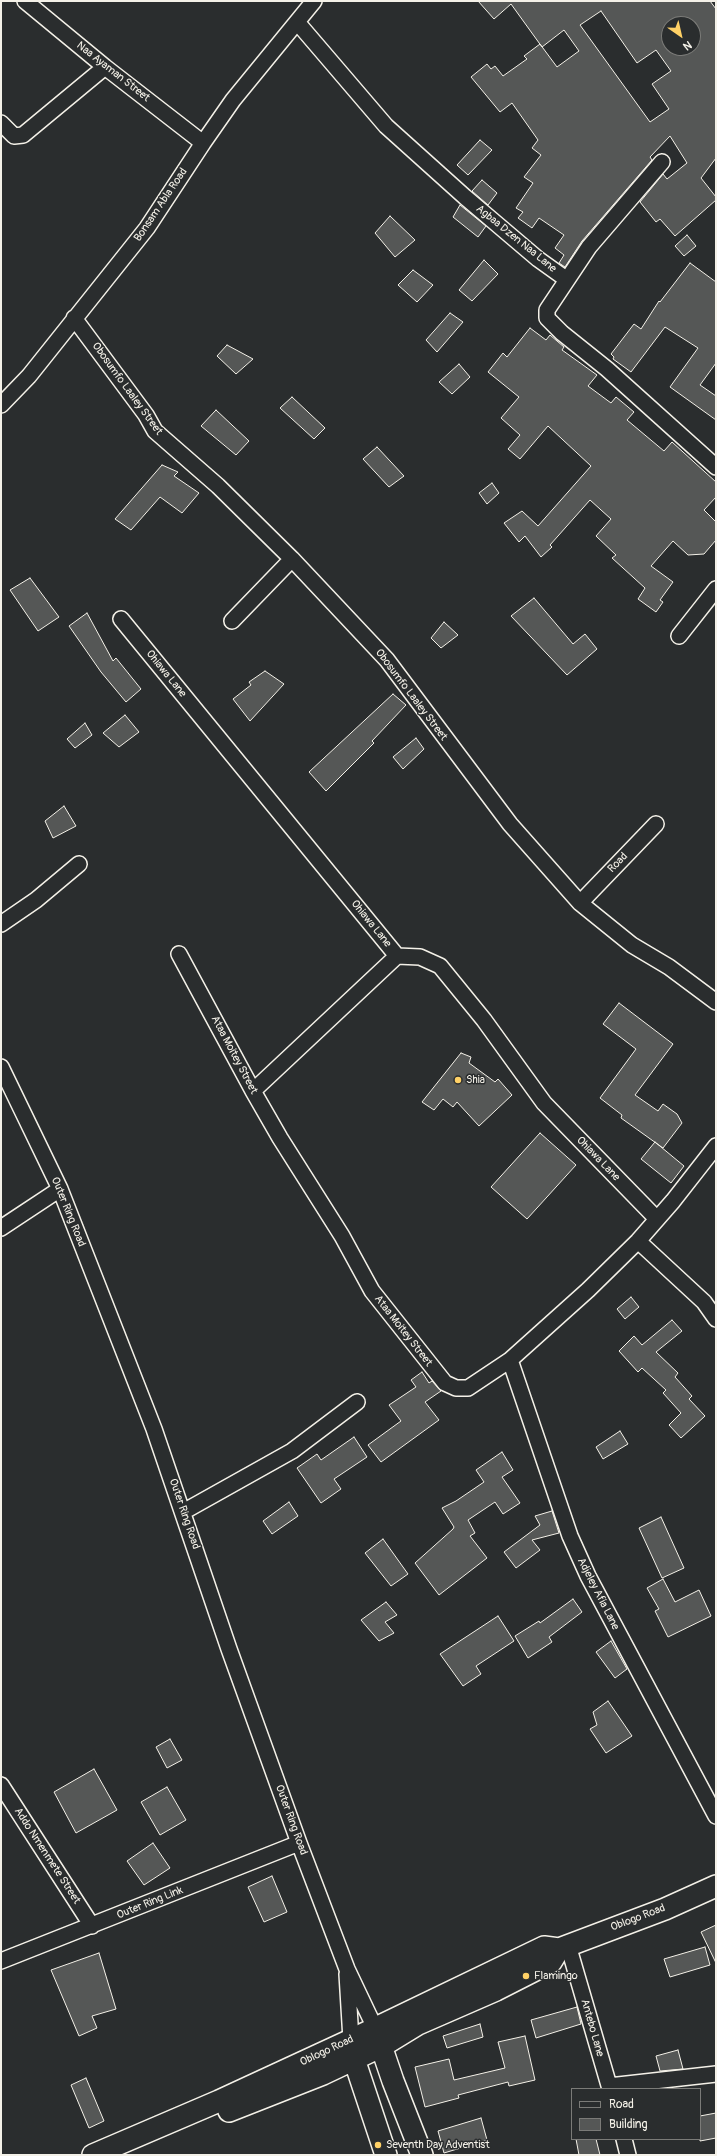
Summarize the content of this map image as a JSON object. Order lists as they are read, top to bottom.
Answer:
{
  "streets": {
    "main road": ["Outer Ring Road", "Oblogo Road"],
    "street": [
      "Naa Ayaman Street",
      "Bonsam Abla Road",
      "Agbaa Dzen Naa Lane",
      "Obosumfo Laaley Street",
      "Ohiawa Lane",
      "Road",
      "Ataa Moitey Street",
      "Adjeley Afia Lane",
      "Addo Nmenmete Street",
      "Outer Ring Link",
      "Antebo Lane"
    ]
  },
  "crossings": [
    ["Naa Ayaman Street", "Bonsam Abla Road"],
    ["Bonsam Abla Road", "Agbaa Dzen Naa Lane"],
    ["Bonsam Abla Road", "Obosumfo Laaley Street"],
    ["Obosumfo Laaley Street", "Road"],
    ["Ohiawa Lane", "Ataa Moitey Street"],
    ["Ataa Moitey Street", "Adjeley Afia Lane"],
    ["Outer Ring Road", "Outer Ring Link"],
    ["Outer Ring Road", "Oblogo Road"],
    ["Addo Nmenmete Street", "Outer Ring Link"],
    ["Oblogo Road", "Antebo Lane"]
  ],
  "places": ["Shia", "Flamingo", "Seventh Day Adventist"],
  "legend": ["Road", "Building"],
  "north": "bottom right"
}
